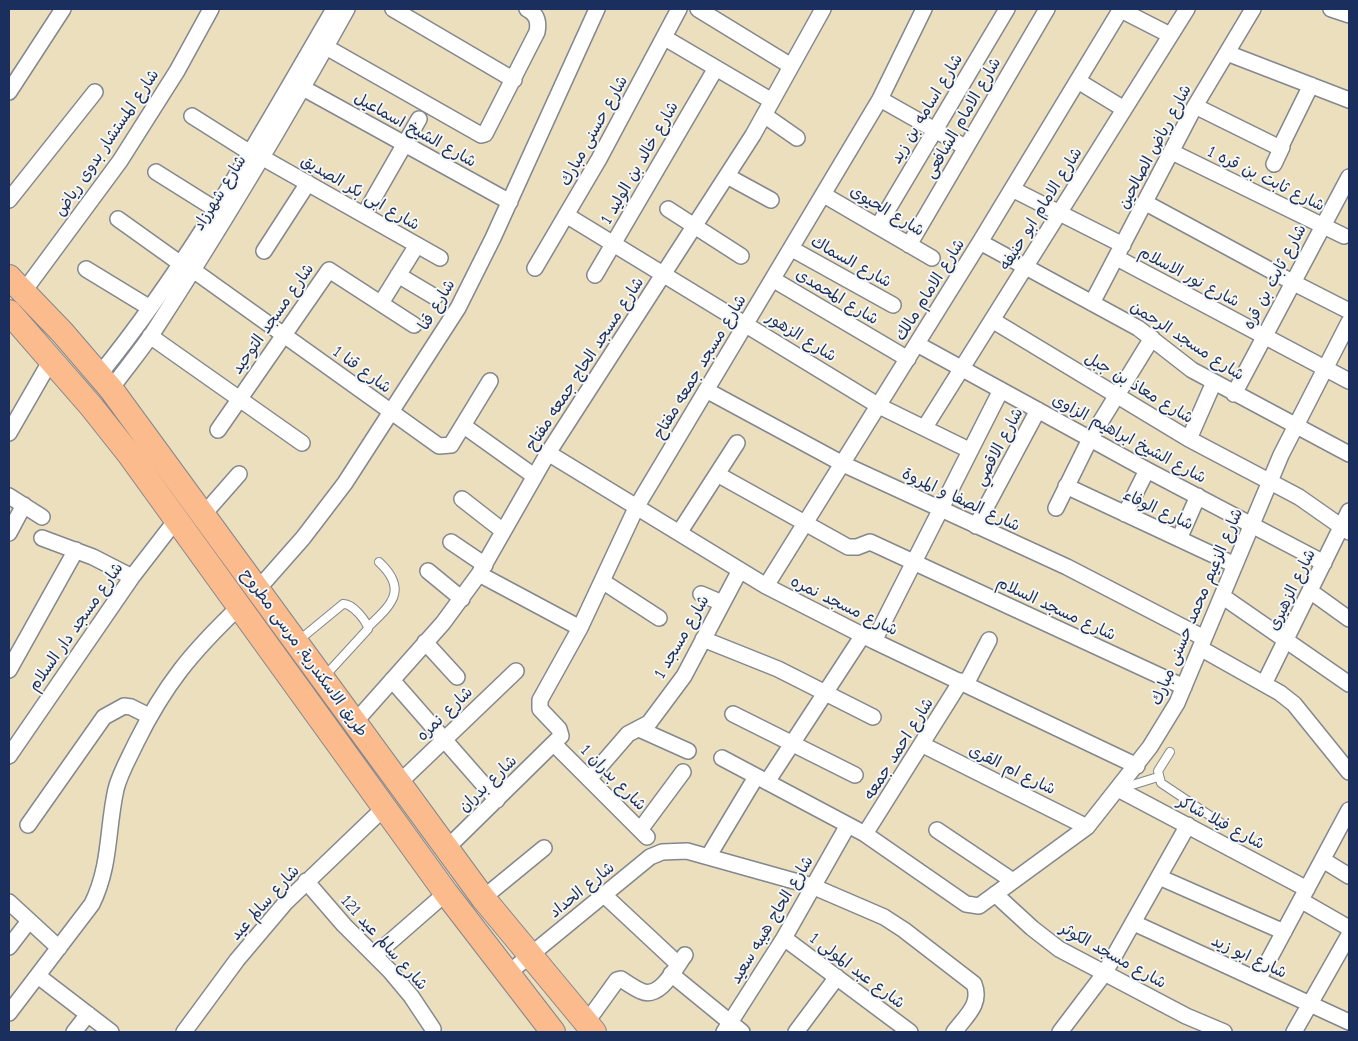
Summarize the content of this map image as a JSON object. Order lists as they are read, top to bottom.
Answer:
{
  "streets": {
    "main road": ["طريق الاسكندرية, مرسى مطروح"],
    "street": [
      "شارع اسامه بن زيد",
      "شارع الامام الشافعى",
      "شارع الشيخ اسماعيل",
      "شارع حسنى مبارك",
      "شارع المستشار بدوى رياض",
      "شارع رياض الصالحين",
      "شارع خالد بن الوليد 1",
      "شارع ثابت بن قره 1",
      "شارع شهرزاد",
      "شارع ابى بكر الصديق",
      "شارع الامام ابو حنيفه",
      "شارع الحيوى",
      "شارع السماك",
      "شارع نور الاسلام",
      "شارع ثابت بن قره",
      "شارع الامام مالك",
      "شارع المحمدى",
      "شارع قنا",
      "شارع مسجد التوحيد",
      "شارع الزهور",
      "شارع مسجد الرحمن",
      "شارع مسجد الحاج جمعه مفتاح",
      "شارع مسجد جمعه مفتاح",
      "شارع قنا 1",
      "شارع معاذ بن جبل",
      "شارع الشيخ ابراهيم الزاوى",
      "شارع الاقصي",
      "شارع الصفا و المروة",
      "شارع الوفاء",
      "شارع الزهيرى",
      "شارع مسجد نمره",
      "شارع الزعيم محمد حسنى مبارك",
      "شارع مسجد السلام",
      "شارع مسجد دار السلام",
      "شارع مسجد 1",
      "شارع نمره",
      "شارع احمد جمعه",
      "شارع ام القرى",
      "شارع بدران 1",
      "شارع بدران",
      "شارع فيلا شاكر",
      "شارع الحداد",
      "شارع سالم عيد",
      "شارع الحاج هيبه سعيد",
      "شارع سالم عيد 121",
      "شارع مسجد الكوثر",
      "شارع ابو زيد",
      "شارع عبد المولى 1"
    ]
  },
  "crossings": [
    ["شارع اسامه بن زيد", "شارع الحيوى"],
    ["شارع الامام الشافعى", "شارع الحيوى"],
    ["شارع الشيخ اسماعيل", "شارع شهرزاد"],
    ["شارع الشيخ اسماعيل", "شارع قنا"],
    ["شارع حسنى مبارك", "شارع الزهور"],
    ["شارع المستشار بدوى رياض", "طريق الاسكندرية, مرسى مطروح"],
    ["شارع رياض الصالحين", "شارع ثابت بن قره 1"],
    ["شارع رياض الصالحين", "شارع نور الاسلام"],
    ["شارع رياض الصالحين", "شارع مسجد الرحمن"],
    ["شارع خالد بن الوليد 1", "شارع الزهور"],
    ["شارع ثابت بن قره 1", "شارع ثابت بن قره"],
    ["شارع شهرزاد", "شارع ابى بكر الصديق"],
    ["شارع شهرزاد", "شارع قنا 1"],
    ["شارع شهرزاد", "طريق الاسكندرية, مرسى مطروح"],
    ["شارع الامام ابو حنيفه", "شارع نور الاسلام"],
    ["شارع الامام ابو حنيفه", "شارع الزهور"],
    ["شارع الامام ابو حنيفه", "شارع مسجد الرحمن"],
    ["شارع الامام ابو حنيفه", "شارع معاذ بن جبل"],
    ["شارع الامام ابو حنيفه", "شارع الشيخ ابراهيم الزاوى"],
    ["شارع الحيوى", "شارع مسجد جمعه مفتاح"],
    ["شارع السماك", "شارع مسجد جمعه مفتاح"],
    ["شارع نور الاسلام", "شارع ثابت بن قره"],
    ["شارع نور الاسلام", "شارع الامام مالك"],
    ["شارع نور الاسلام", "شارع الزعيم محمد حسنى مبارك"],
    ["شارع ثابت بن قره", "شارع مسجد الرحمن"],
    ["شارع الامام مالك", "شارع المحمدى"],
    ["شارع الامام مالك", "شارع الزهور"],
    ["شارع الامام مالك", "شارع مسجد الرحمن"],
    ["شارع الامام مالك", "شارع الشيخ ابراهيم الزاوى"],
    ["شارع الامام مالك", "شارع الصفا و المروة"],
    ["شارع الامام مالك", "شارع مسجد نمره"],
    ["شارع الامام مالك", "شارع مسجد السلام"],
    ["شارع المحمدى", "شارع مسجد جمعه مفتاح"],
    ["شارع قنا", "شارع قنا 1"],
    ["شارع قنا", "طريق الاسكندرية, مرسى مطروح"],
    ["شارع مسجد التوحيد", "شارع قنا 1"],
    ["شارع الزهور", "شارع مسجد الحاج جمعه مفتاح"],
    ["شارع الزهور", "شارع مسجد جمعه مفتاح"],
    ["شارع مسجد الرحمن", "شارع الزعيم محمد حسنى مبارك"],
    ["شارع مسجد الحاج جمعه مفتاح", "شارع مسجد نمره"],
    ["شارع مسجد الحاج جمعه مفتاح", "طريق الاسكندرية, مرسى مطروح"],
    ["شارع مسجد جمعه مفتاح", "شارع الصفا و المروة"],
    ["شارع مسجد جمعه مفتاح", "شارع مسجد نمره"],
    ["شارع مسجد جمعه مفتاح", "شارع بدران 1"],
    ["شارع مسجد جمعه مفتاح", "شارع بدران"],
    ["شارع معاذ بن جبل", "شارع الزهيرى"],
    ["شارع معاذ بن جبل", "شارع الزعيم محمد حسنى مبارك"],
    ["شارع الشيخ ابراهيم الزاوى", "شارع الاقصي"],
    ["شارع الشيخ ابراهيم الزاوى", "شارع الزهيرى"],
    ["شارع الشيخ ابراهيم الزاوى", "شارع الزعيم محمد حسنى مبارك"],
    ["شارع الاقصي", "شارع الصفا و المروة"],
    ["شارع الصفا و المروة", "شارع الزهيرى"],
    ["شارع الصفا و المروة", "شارع الزعيم محمد حسنى مبارك"],
    ["شارع الوفاء", "شارع الزعيم محمد حسنى مبارك"],
    ["شارع مسجد نمره", "شارع الزعيم محمد حسنى مبارك"],
    ["شارع مسجد نمره", "شارع مسجد 1"],
    ["شارع مسجد نمره", "شارع احمد جمعه"],
    ["شارع الزعيم محمد حسنى مبارك", "شارع مسجد السلام"],
    ["شارع الزعيم محمد حسنى مبارك", "شارع احمد جمعه"],
    ["شارع الزعيم محمد حسنى مبارك", "شارع ام القرى"],
    ["شارع الزعيم محمد حسنى مبارك", "شارع فيلا شاكر"],
    ["شارع الزعيم محمد حسنى مبارك", "شارع الحاج هيبه سعيد"],
    ["شارع الزعيم محمد حسنى مبارك", "شارع مسجد الكوثر"],
    ["شارع مسجد دار السلام", "طريق الاسكندرية, مرسى مطروح"],
    ["شارع مسجد 1", "شارع بدران 1"],
    ["طريق الاسكندرية, مرسى مطروح", "شارع نمره"],
    ["طريق الاسكندرية, مرسى مطروح", "شارع بدران"],
    ["طريق الاسكندرية, مرسى مطروح", "شارع الحداد"],
    ["طريق الاسكندرية, مرسى مطروح", "شارع سالم عيد"],
    ["شارع احمد جمعه", "شارع ام القرى"],
    ["شارع بدران 1", "شارع بدران"],
    ["شارع سالم عيد", "شارع سالم عيد 121"],
    ["شارع الحاج هيبه سعيد", "شارع عبد المولى 1"]
  ]
}
